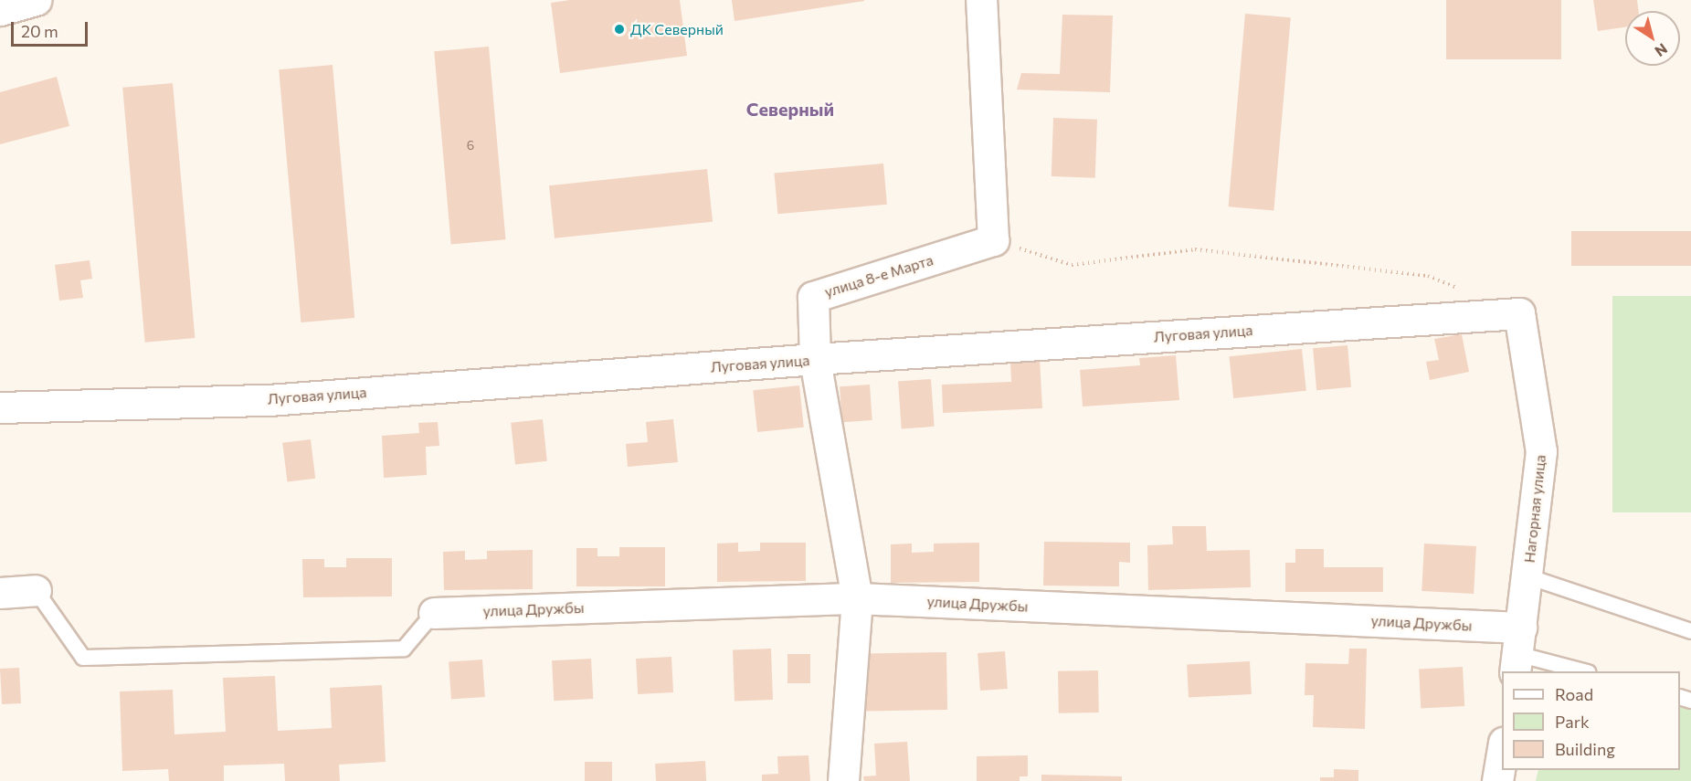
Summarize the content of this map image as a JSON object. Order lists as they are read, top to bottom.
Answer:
{
  "streets": {
    "street": [
      "улица 8-е Марта",
      "Луговая улица",
      "Нагорная улица",
      "улица Дружбы"
    ]
  },
  "crossings": [
    ["улица 8-е Марта", "Луговая улица"],
    ["улица 8-е Марта", "улица Дружбы"],
    ["Луговая улица", "Нагорная улица"],
    ["Нагорная улица", "улица Дружбы"]
  ],
  "districts": ["Северный"],
  "places": ["ДК Северный"],
  "house_numbers": ["6"],
  "legend": ["Road", "Park", "Building"],
  "scale_bar": "20 m",
  "north": "bottom right"
}
